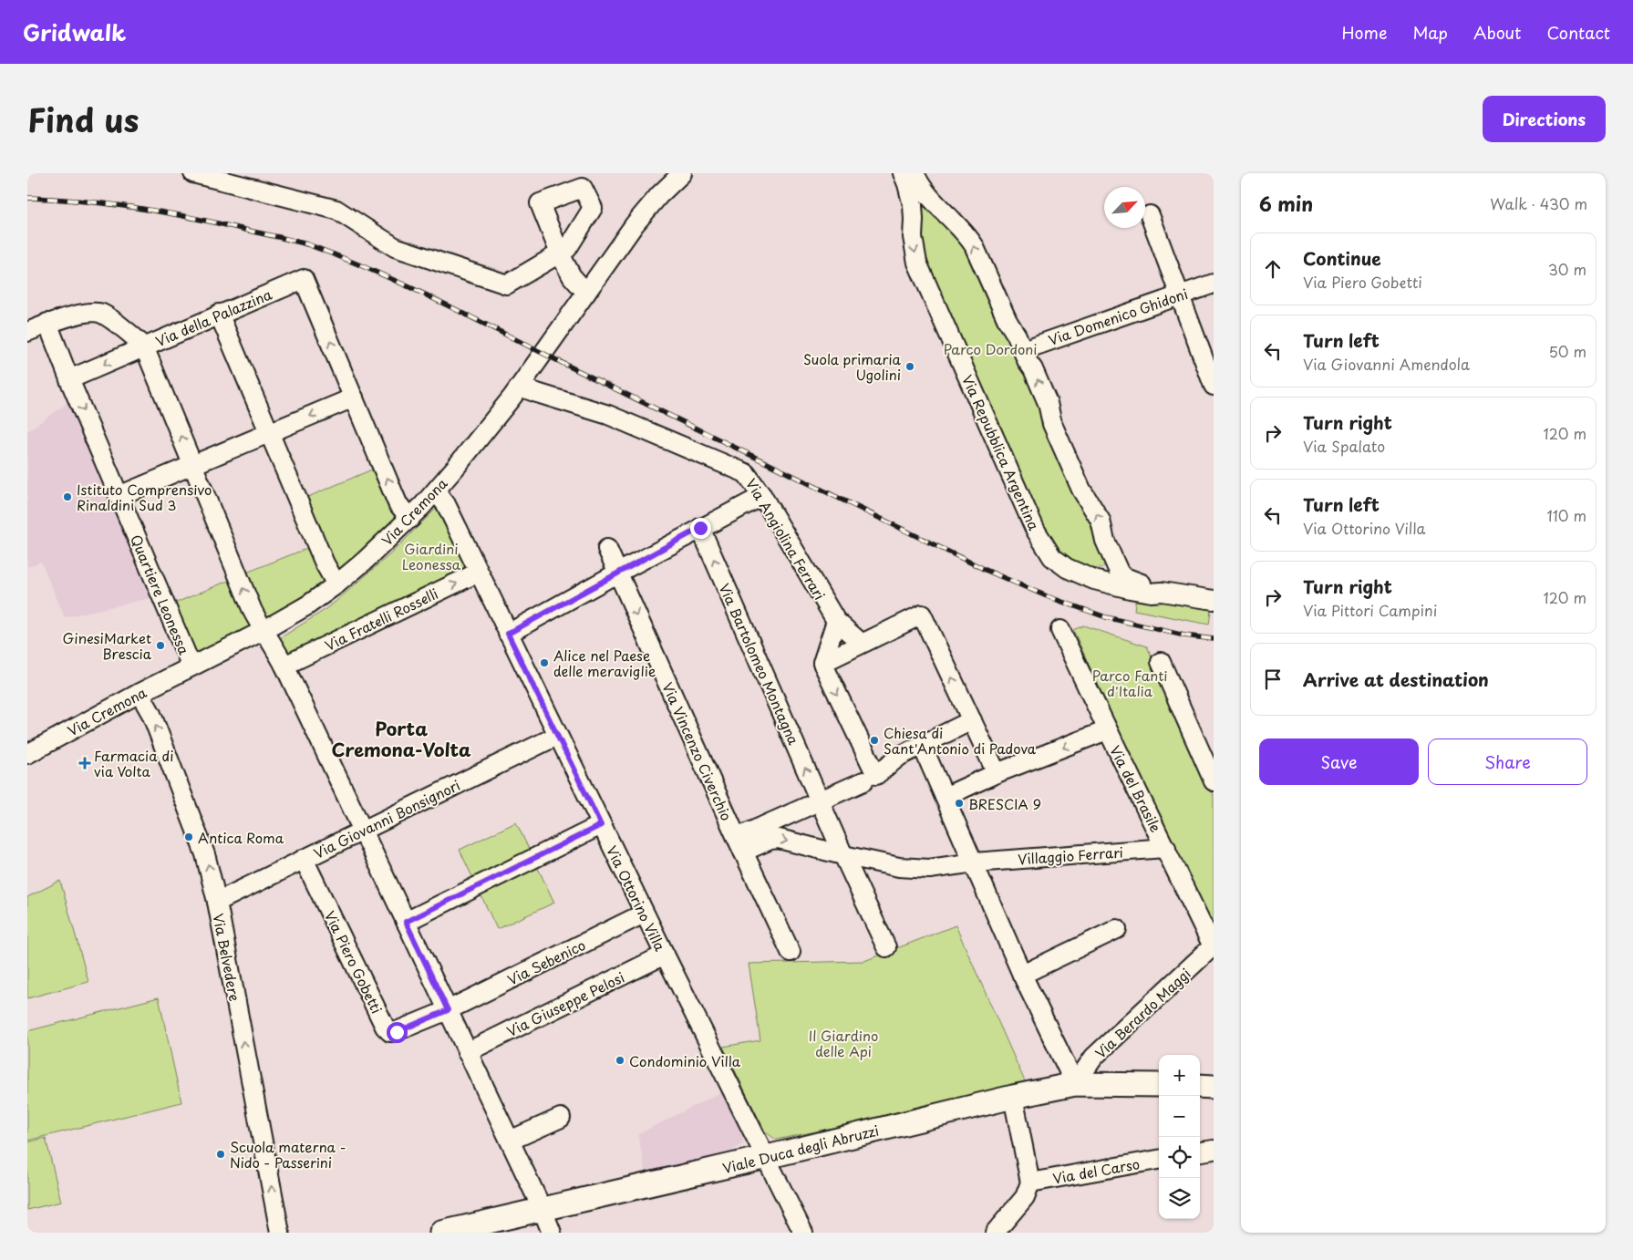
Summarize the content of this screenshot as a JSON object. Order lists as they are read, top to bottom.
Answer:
{
  "streets": {
    "main road": ["Viale Duca degli Abruzzi"],
    "street": [
      "Via Domenico Ghidoni",
      "Via della Palazzina",
      "Via Repubblica Argentina",
      "Via Cremona",
      "Via Angiolina Ferrari",
      "Quartiere Leonessa",
      "Via Fratelli Rosselli",
      "Via Bartolomeo Montagna",
      "Via Vincenzo Civerchio",
      "Via del Brasile",
      "Via Giovanni Bonsignori",
      "Villaggio Ferrari",
      "Via Ottorino Villa",
      "Via Belvedere",
      "Via Piero Gobetti",
      "Via Sebenico",
      "Via Giuseppe Pelosi",
      "Via Berardo Maggi",
      "Via del Carso"
    ]
  },
  "crossings": [
    ["Via della Palazzina", "Quartiere Leonessa"],
    ["Via Cremona", "Via Angiolina Ferrari"],
    ["Via Cremona", "Quartiere Leonessa"],
    ["Via Cremona", "Via Ottorino Villa"],
    ["Via Cremona", "Via Belvedere"],
    ["Via Fratelli Rosselli", "Via Ottorino Villa"],
    ["Via Bartolomeo Montagna", "Villaggio Ferrari"],
    ["Via del Brasile", "Villaggio Ferrari"],
    ["Via del Brasile", "Via Berardo Maggi"],
    ["Via Giovanni Bonsignori", "Via Ottorino Villa"],
    ["Via Giovanni Bonsignori", "Via Belvedere"],
    ["Via Giovanni Bonsignori", "Via Piero Gobetti"],
    ["Via Ottorino Villa", "Via Sebenico"],
    ["Via Ottorino Villa", "Via Giuseppe Pelosi"],
    ["Via Ottorino Villa", "Viale Duca degli Abruzzi"],
    ["Via Piero Gobetti", "Via Sebenico"],
    ["Via Berardo Maggi", "Viale Duca degli Abruzzi"]
  ],
  "one_way": ["Via Fratelli Rosselli"],
  "districts": ["Porta Cremona-Volta"],
  "parks": [
    "Parco Dordoni",
    "Giardini Leonessa",
    "Parco Fanti d'Italia",
    "Il Giardino delle Api"
  ],
  "places": {
    "other": [
      "Suola primaria Ugolini",
      "Istituto Comprensivo Rinaldini Sud 3",
      "GinesiMarket Brescia",
      "Alice nel Paese delle meraviglie",
      "Chiesa di Sant'Antonio di Padova",
      "BRESCIA 9",
      "Antica Roma",
      "Condominio Villa",
      "Scuola materna - Nido - Passerini"
    ],
    "health": ["Farmacia di via Volta"]
  },
  "north": "top right",
  "page": {
    "header": "Gridwalk",
    "nav": [
      "Home",
      "Map",
      "About",
      "Contact"
    ],
    "title": "Find us",
    "buttons": [
      "Directions",
      ["Save", "Share"]
    ],
    "heading": ["6 min", "Walk · 430 m"],
    "list": [
      ["Continue", "Via Piero Gobetti", "30 m"],
      ["Turn left", "Via Giovanni Amendola", "50 m"],
      ["Turn right", "Via Spalato", "120 m"],
      ["Turn left", "Via Ottorino Villa", "110 m"],
      ["Turn right", "Via Pittori Campini", "120 m"],
      "Arrive at destination"
    ],
    "map_buttons": ["+", "−"]
  }
}
